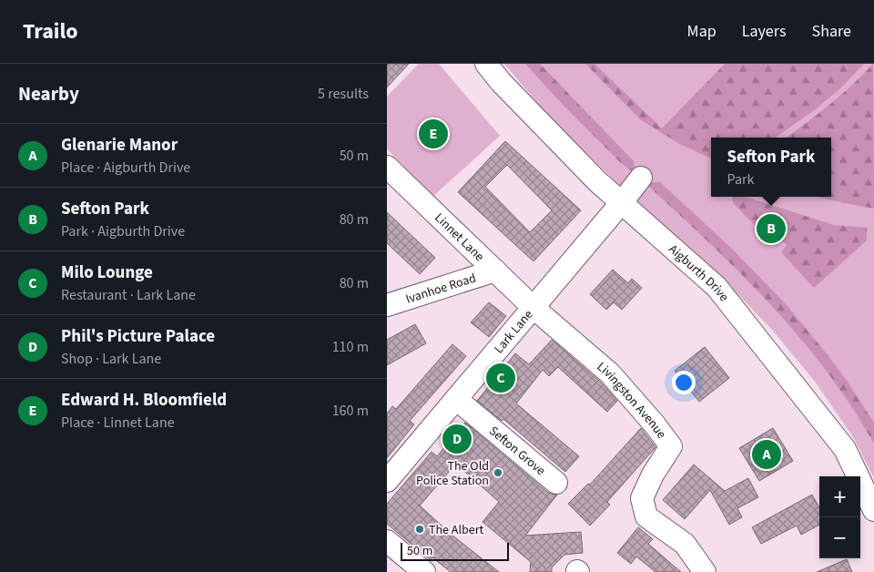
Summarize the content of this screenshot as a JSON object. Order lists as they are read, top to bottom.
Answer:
{
  "streets": {
    "street": [
      "Linnet Lane",
      "Aigburth Drive",
      "Ivanhoe Road",
      "Lark Lane",
      "Livingston Avenue",
      "Sefton Grove"
    ]
  },
  "crossings": [
    ["Linnet Lane", "Ivanhoe Road"],
    ["Linnet Lane", "Lark Lane"],
    ["Linnet Lane", "Livingston Avenue"],
    ["Aigburth Drive", "Lark Lane"],
    ["Lark Lane", "Livingston Avenue"],
    ["Lark Lane", "Sefton Grove"]
  ],
  "places": ["The Old Police Station", "The Albert"],
  "scale_bar": "50 m",
  "page": {
    "header": "Trailo",
    "nav": ["Map", "Layers", "Share"],
    "heading": ["Nearby", "5 results"],
    "pins": [
      "E",
      "B",
      "C",
      "D",
      "A"
    ],
    "list": [
      {
        "mark": "A",
        "name": "Glenarie Manor",
        "note": "Place · Aigburth Drive",
        "value": "50 m"
      },
      {
        "mark": "B",
        "name": "Sefton Park",
        "note": "Park · Aigburth Drive",
        "value": "80 m"
      },
      {
        "mark": "C",
        "name": "Milo Lounge",
        "note": "Restaurant · Lark Lane",
        "value": "80 m"
      },
      {
        "mark": "D",
        "name": "Phil's Picture Palace",
        "note": "Shop · Lark Lane",
        "value": "110 m"
      },
      {
        "mark": "E",
        "name": "Edward H. Bloomfield",
        "note": "Place · Linnet Lane",
        "value": "160 m"
      }
    ],
    "popup": ["Sefton Park", "Park"],
    "map_buttons": ["+", "−"],
    "scale": "50 m"
  }
}
